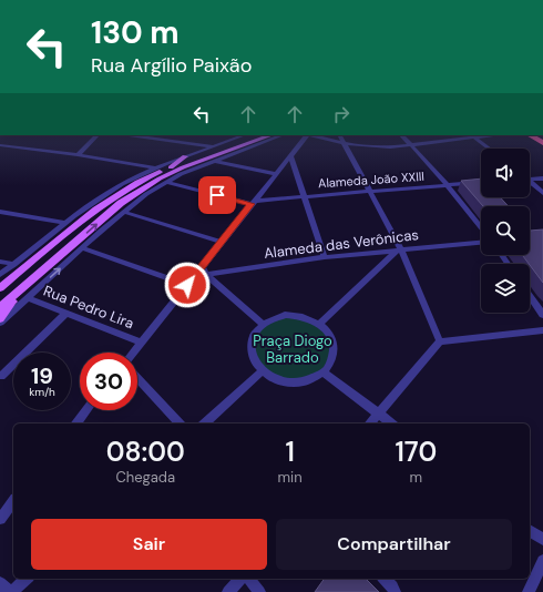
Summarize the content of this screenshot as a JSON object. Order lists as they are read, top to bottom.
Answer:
{
  "streets": {
    "street": ["Alameda João XXIII", "Alameda das Verônicas", "Rua Pedro Lira"]
  },
  "parks": ["Praça Diogo Barrado"],
  "page": {
    "turn": ["130 m", "Rua Argílio Paixão"],
    "speed": "19 km/h",
    "limit": "30",
    "eta": [
      "08:00",
      "Chegada",
      "1",
      "min",
      "170",
      "m"
    ],
    "buttons": ["Sair", "Compartilhar"]
  }
}
